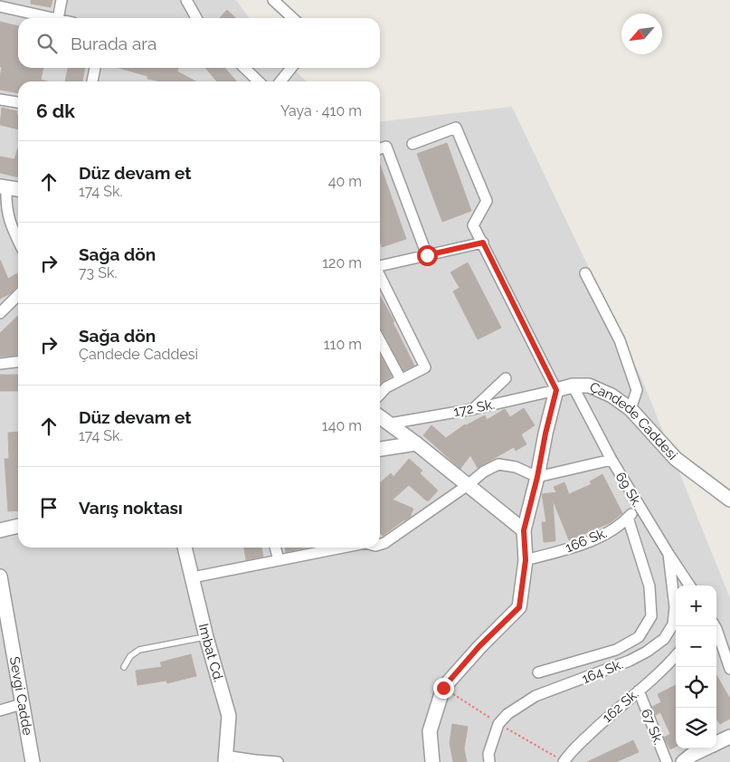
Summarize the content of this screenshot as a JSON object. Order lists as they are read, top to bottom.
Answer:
{
  "streets": {
    "street": [
      "172 Sk.",
      "Çandede Caddesi",
      "69 Sk.",
      "166 Sk.",
      "Imbat Cd.",
      "164 Sk.",
      "Sevgi Cadde",
      "162 Sk.",
      "67 Sk."
    ]
  },
  "crossings": [
    ["172 Sk.", "Çandede Caddesi"],
    ["Çandede Caddesi", "69 Sk."],
    ["69 Sk.", "166 Sk."],
    ["69 Sk.", "164 Sk."],
    ["162 Sk.", "67 Sk."]
  ],
  "north": "bottom left",
  "page": {
    "search": "Burada ara",
    "heading": ["6 dk", "Yaya · 410 m"],
    "list": [
      ["Düz devam et", "174 Sk.", "40 m"],
      ["Sağa dön", "73 Sk.", "120 m"],
      ["Sağa dön", "Çandede Caddesi", "110 m"],
      ["Düz devam et", "174 Sk.", "140 m"],
      "Varış noktası"
    ],
    "map_buttons": ["+", "−"]
  }
}
